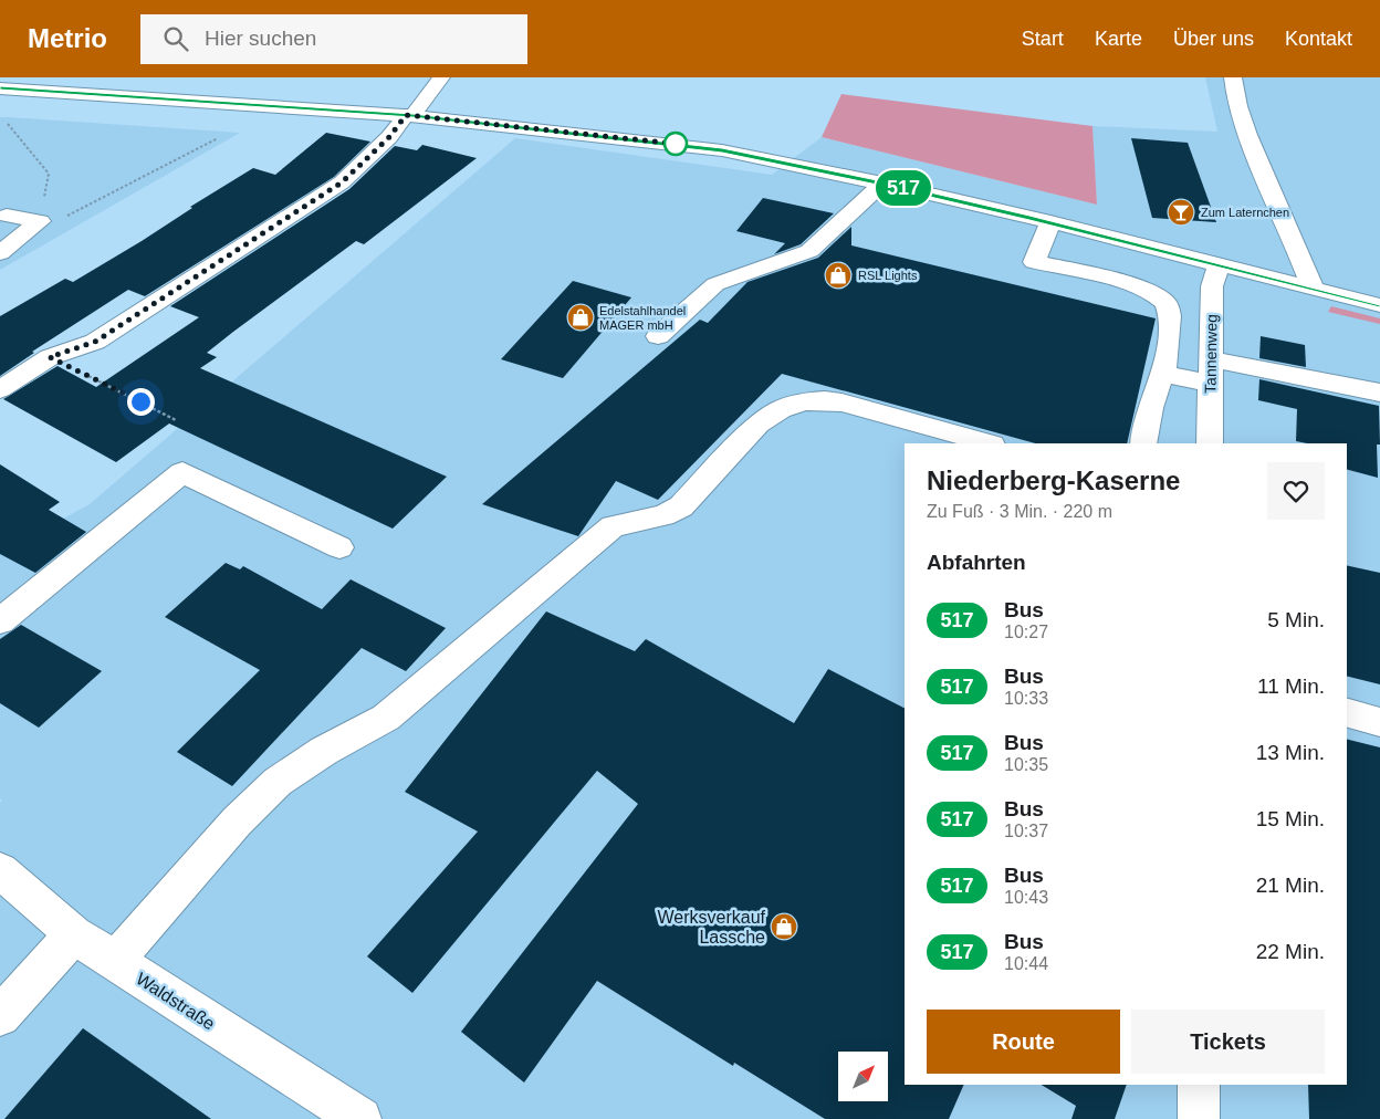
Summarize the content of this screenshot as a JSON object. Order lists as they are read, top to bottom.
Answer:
{
  "streets": {
    "street": ["Tannenweg", "Waldstraße"]
  },
  "places": {
    "bar": ["Zum Laternchen"],
    "shop": ["RSL Lights", "Edelstahlhandel MAGER mbH", "Werksverkauf Lassche"]
  },
  "lines": ["bus line 517"],
  "north": "top right",
  "page": {
    "header": "Metrio",
    "search": "Hier suchen",
    "nav": [
      "Start",
      "Karte",
      "Über uns",
      "Kontakt"
    ],
    "on_map": "517",
    "heading": [
      ["Niederberg-Kaserne", "Zu Fuß · 3 Min. · 220 m"],
      "Abfahrten"
    ],
    "list": [
      {
        "mark": "517",
        "name": "Bus",
        "note": "10:27",
        "value": "5 Min."
      },
      {
        "mark": "517",
        "name": "Bus",
        "note": "10:33",
        "value": "11 Min."
      },
      {
        "mark": "517",
        "name": "Bus",
        "note": "10:35",
        "value": "13 Min."
      },
      {
        "mark": "517",
        "name": "Bus",
        "note": "10:37",
        "value": "15 Min."
      },
      {
        "mark": "517",
        "name": "Bus",
        "note": "10:43",
        "value": "21 Min."
      },
      {
        "mark": "517",
        "name": "Bus",
        "note": "10:44",
        "value": "22 Min."
      }
    ],
    "buttons": ["Route", "Tickets"]
  }
}
